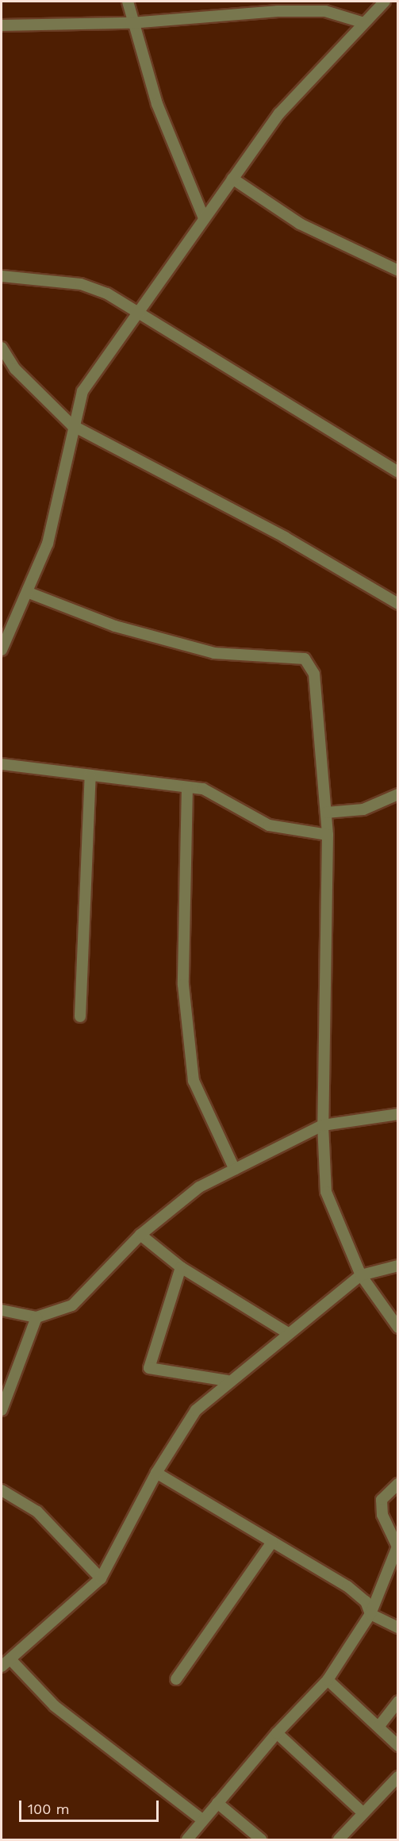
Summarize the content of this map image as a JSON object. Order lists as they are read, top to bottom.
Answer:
{
  "scale_bar": "100 m"
}
